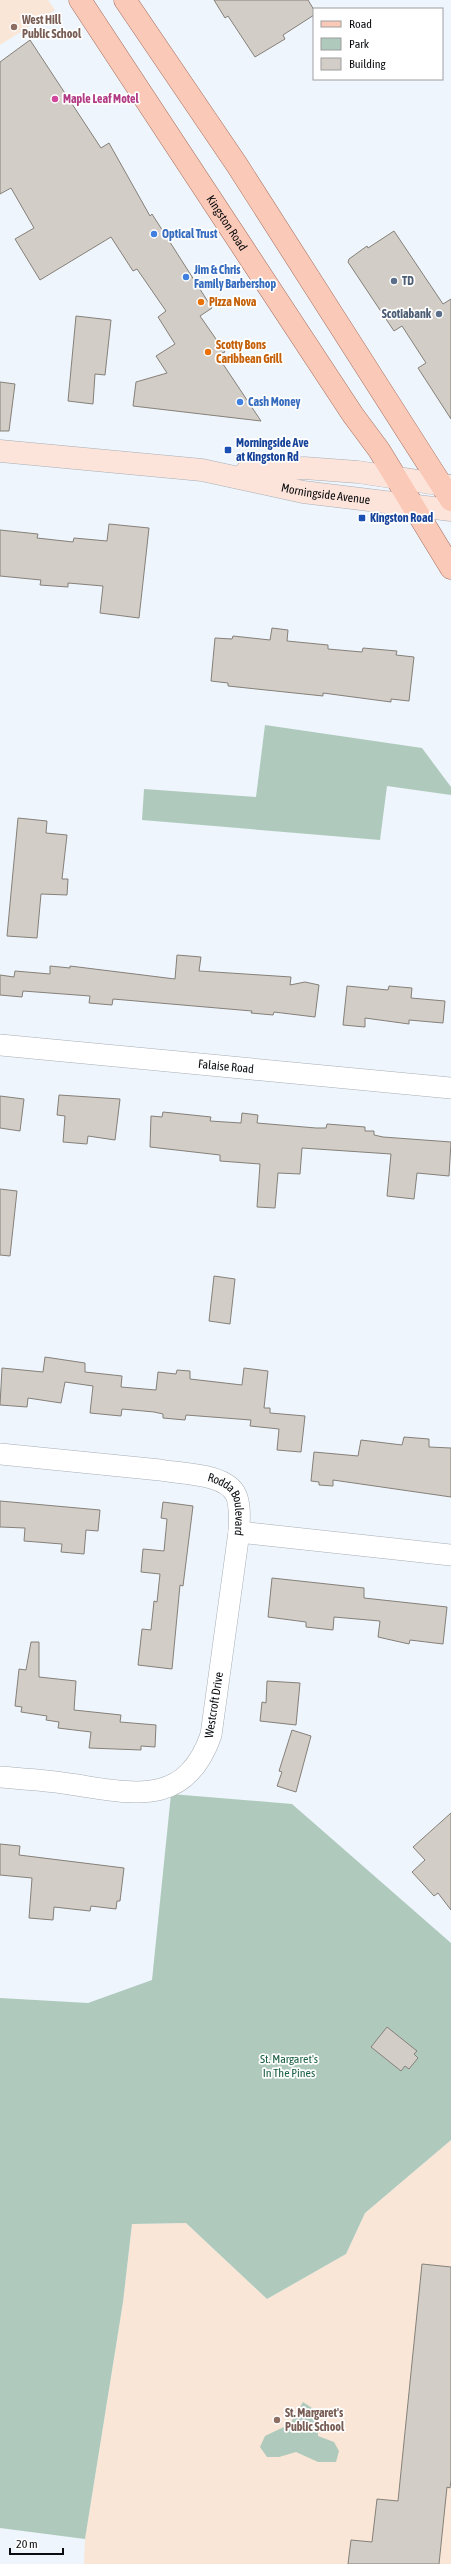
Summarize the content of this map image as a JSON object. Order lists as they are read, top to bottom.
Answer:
{
  "streets": {
    "main road": ["Kingston Road", "Morningside Avenue"],
    "street": ["Falaise Road", "Rodda Boulevard", "Westcroft Drive"]
  },
  "crossings": [
    ["Kingston Road", "Morningside Avenue"],
    ["Rodda Boulevard", "Westcroft Drive"]
  ],
  "parks": ["St. Margaret's In The Pines"],
  "places": {
    "other": [
      "West Hill Public School",
      "Maple Leaf Motel",
      "Optical Trust",
      "Jim & Chris Family Barbershop",
      "TD",
      "Pizza Nova",
      "Scotiabank",
      "Scotty Bons Caribbean Grill",
      "Cash Money",
      "St. Margaret's Public School"
    ],
    "transit": ["Morningside Ave at Kingston Rd", "Kingston Road"]
  },
  "legend": ["Road", "Park", "Building"],
  "scale_bar": "20 m"
}
